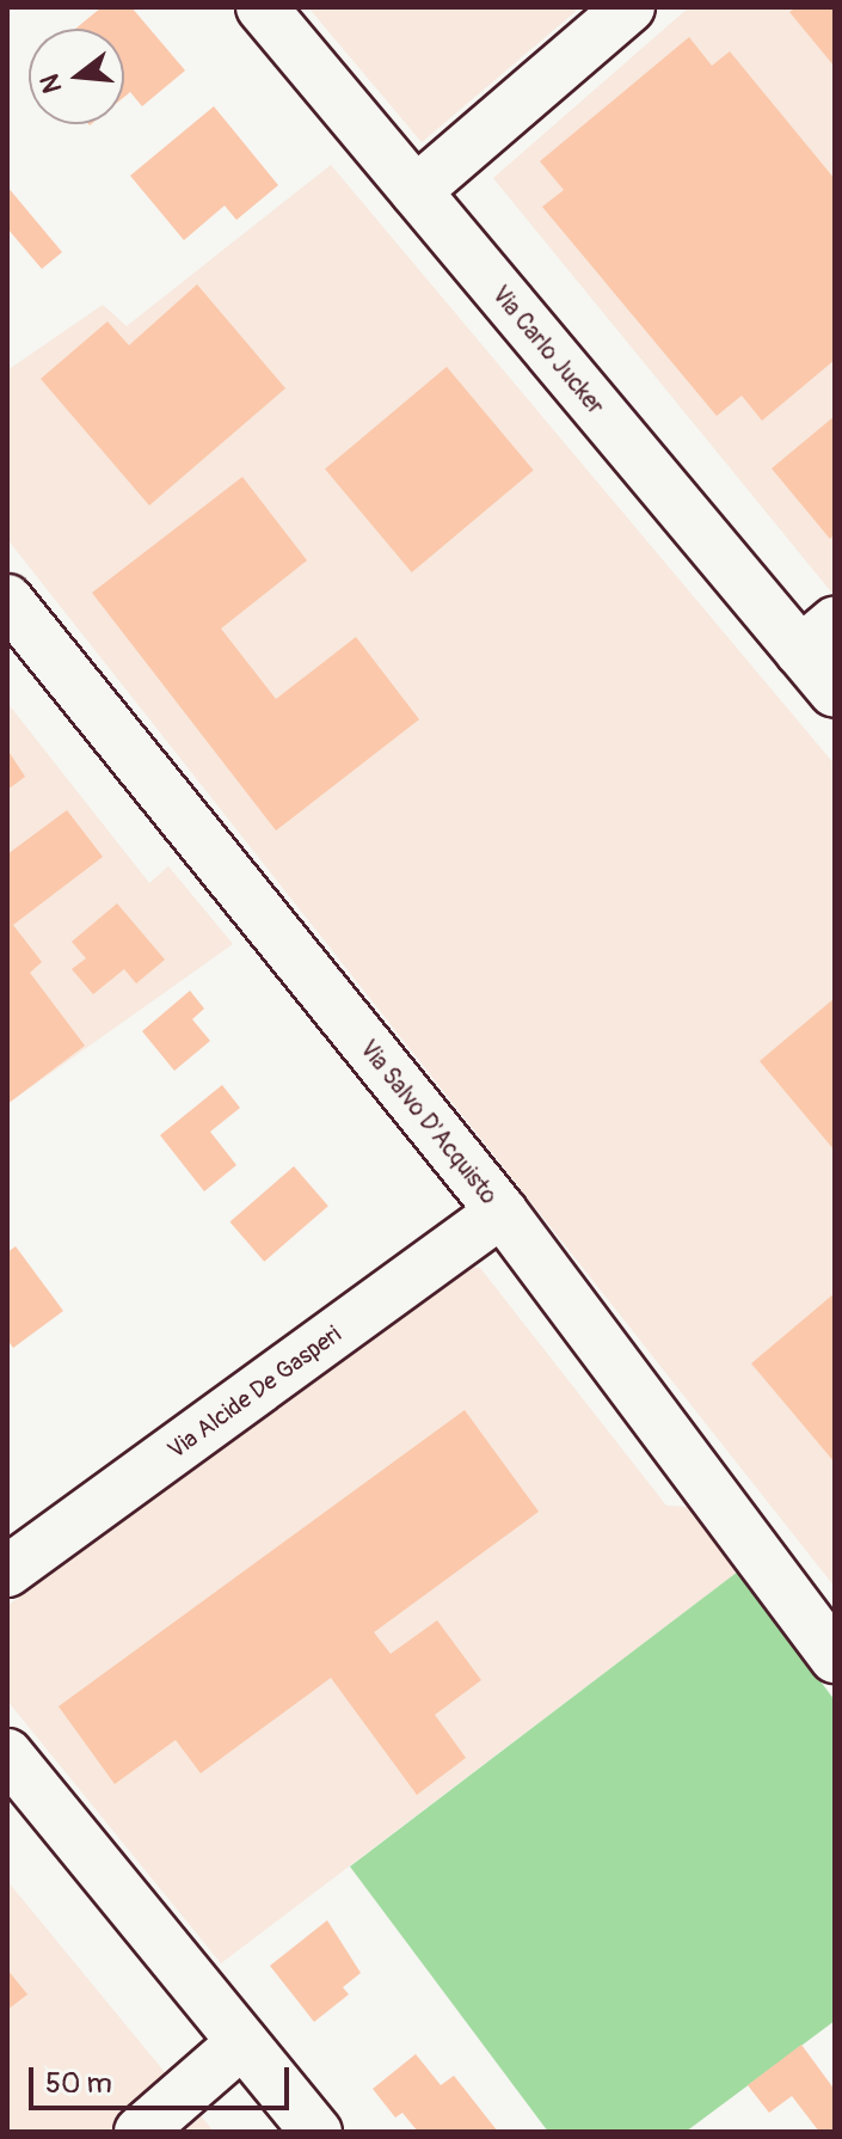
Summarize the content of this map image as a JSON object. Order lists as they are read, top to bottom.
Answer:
{
  "streets": {
    "street": ["Via Carlo Jucker", "Via Salvo D'Acquisto", "Via Alcide De Gasperi"]
  },
  "crossings": [
    ["Via Salvo D'Acquisto", "Via Alcide De Gasperi"]
  ],
  "scale_bar": "50 m",
  "north": "left"
}
